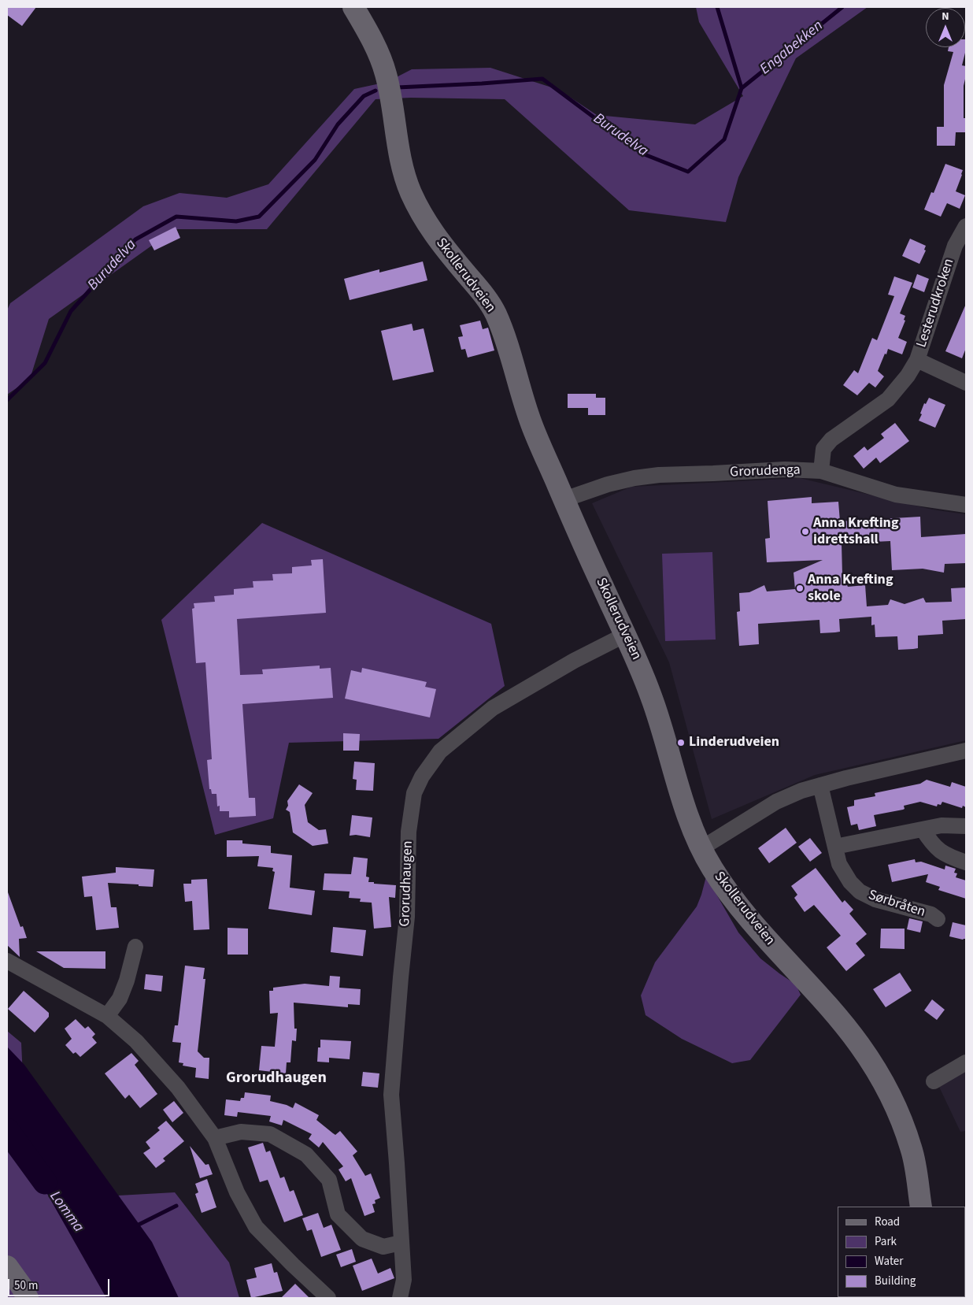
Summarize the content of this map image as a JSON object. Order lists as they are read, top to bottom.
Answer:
{
  "streets": {
    "street": [
      "Skollerudveien",
      "Lesterudkroken",
      "Grorudenga",
      "Grorudhaugen",
      "Sørbråten"
    ]
  },
  "crossings": [
    ["Skollerudveien", "Grorudenga"],
    ["Skollerudveien", "Grorudhaugen"],
    ["Lesterudkroken", "Grorudenga"]
  ],
  "districts": ["Grorudhaugen"],
  "water": ["Engabekken", "Burudelva", "Lomma"],
  "places": ["Anna Krefting idrettshall", "Anna Krefting skole", "Linderudveien"],
  "legend": [
    "Road",
    "Park",
    "Water",
    "Building"
  ],
  "scale_bar": "50 m",
  "north": "top"
}
